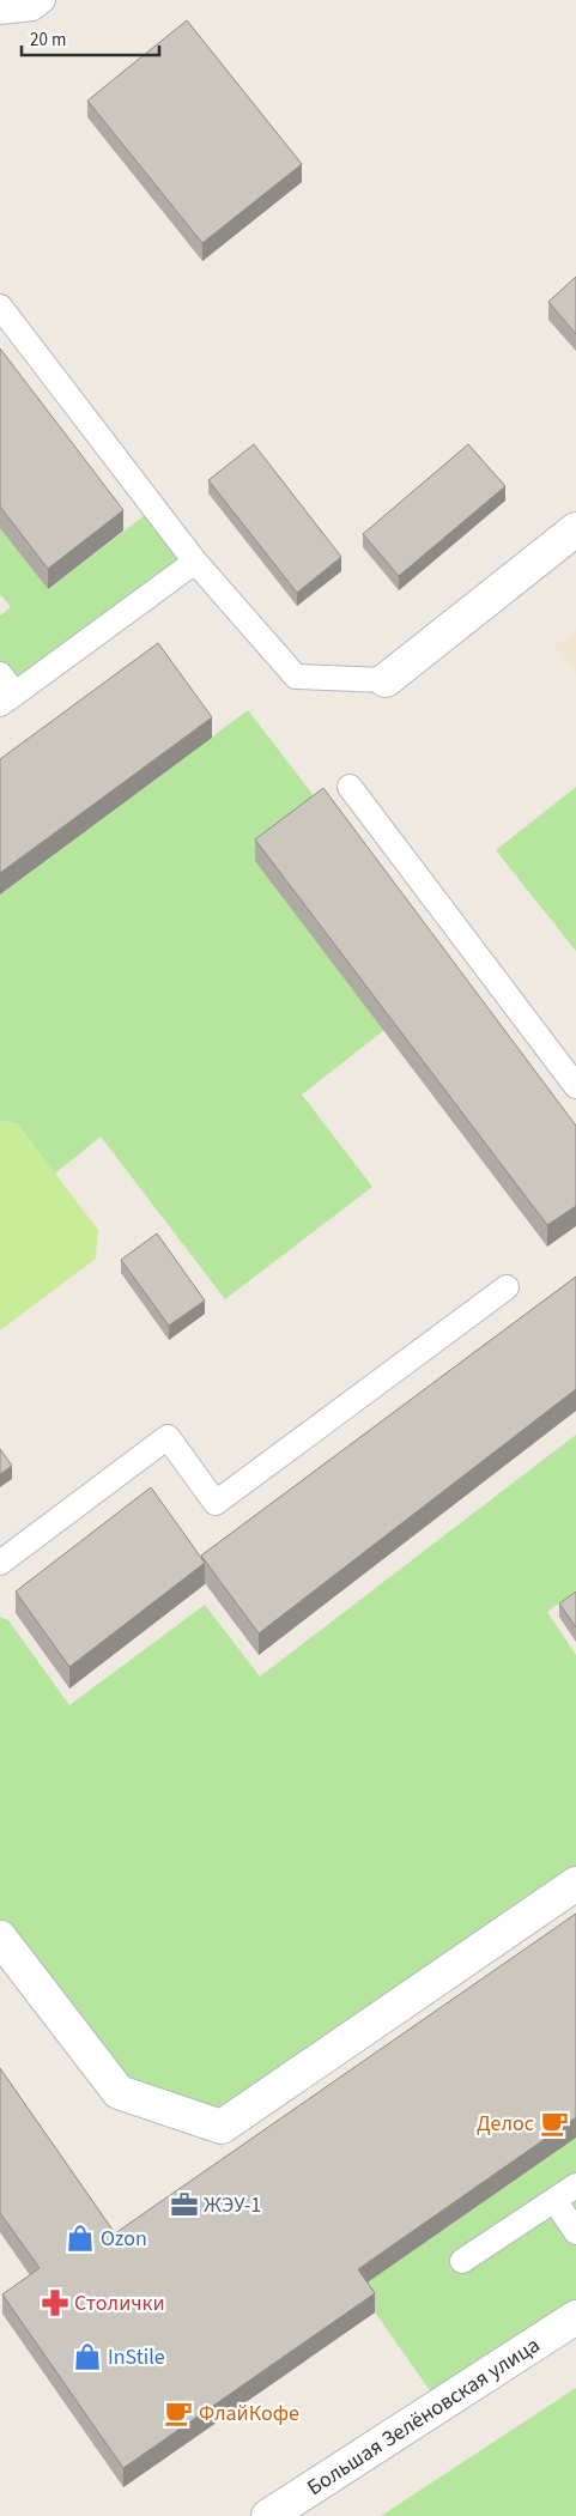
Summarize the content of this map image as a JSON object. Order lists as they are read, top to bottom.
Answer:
{
  "streets": {
    "street": ["Большая Зелёновская улица"]
  },
  "places": {
    "cafe": ["Делос", "ФлайКофе"],
    "office": ["ЖЭУ-1"],
    "shop": ["Ozon", "InStile"],
    "pharmacy": ["Столички"]
  },
  "scale_bar": "20 m"
}
